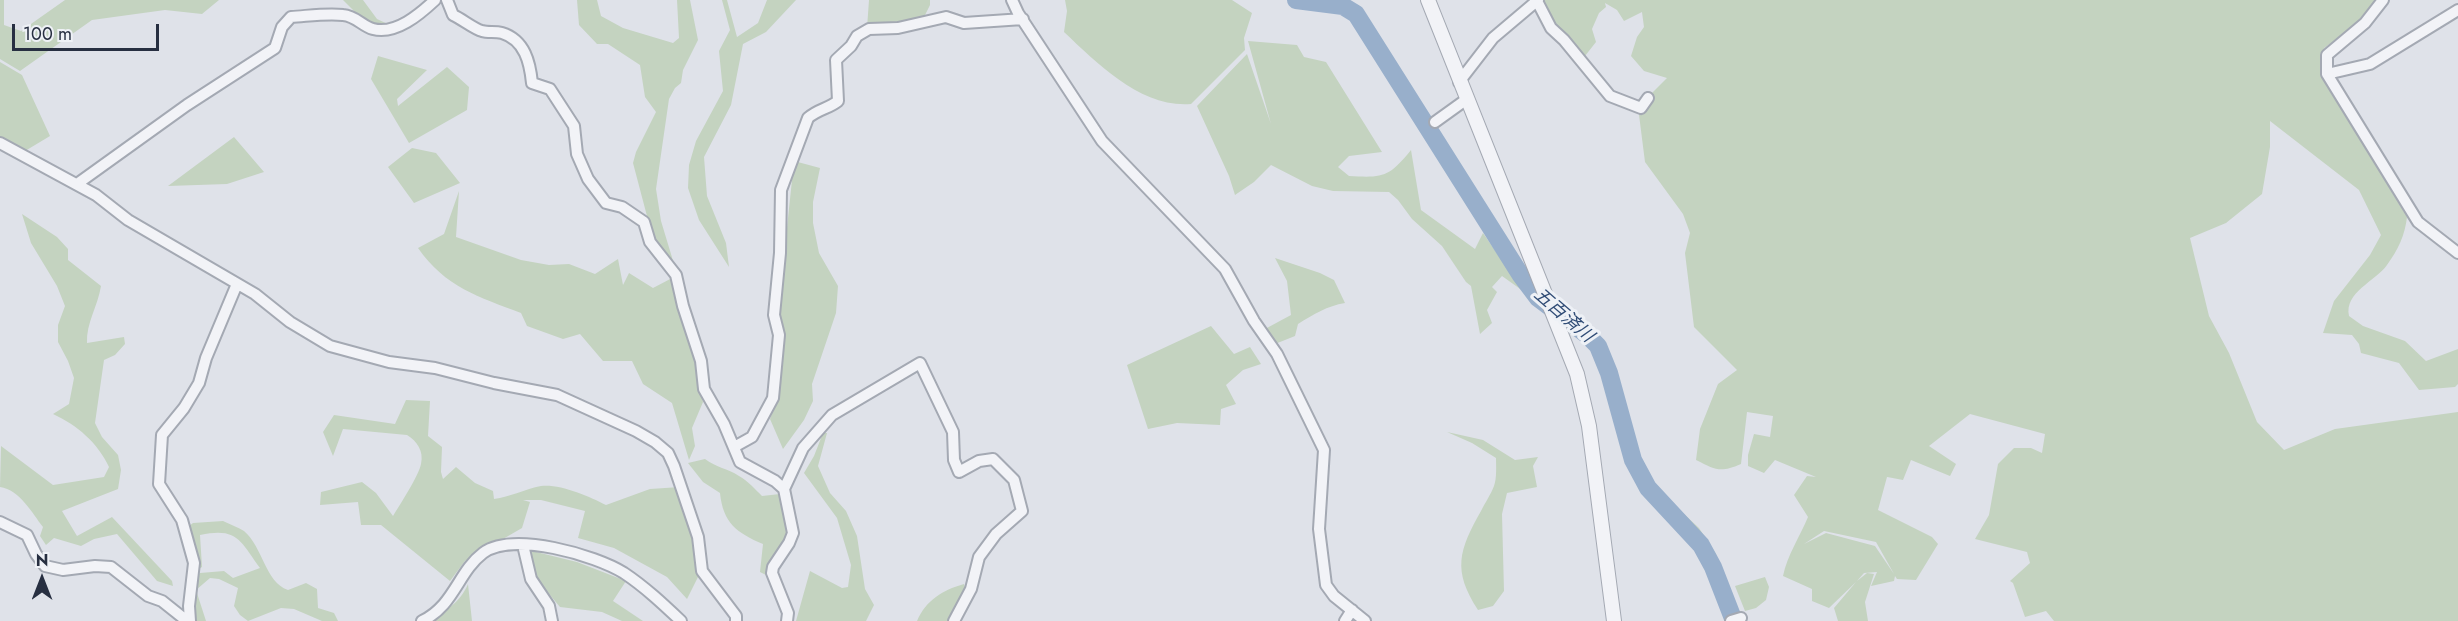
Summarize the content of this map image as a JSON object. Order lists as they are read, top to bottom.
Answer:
{
  "water": ["五百済川"],
  "scale_bar": "100 m",
  "north": "top"
}
